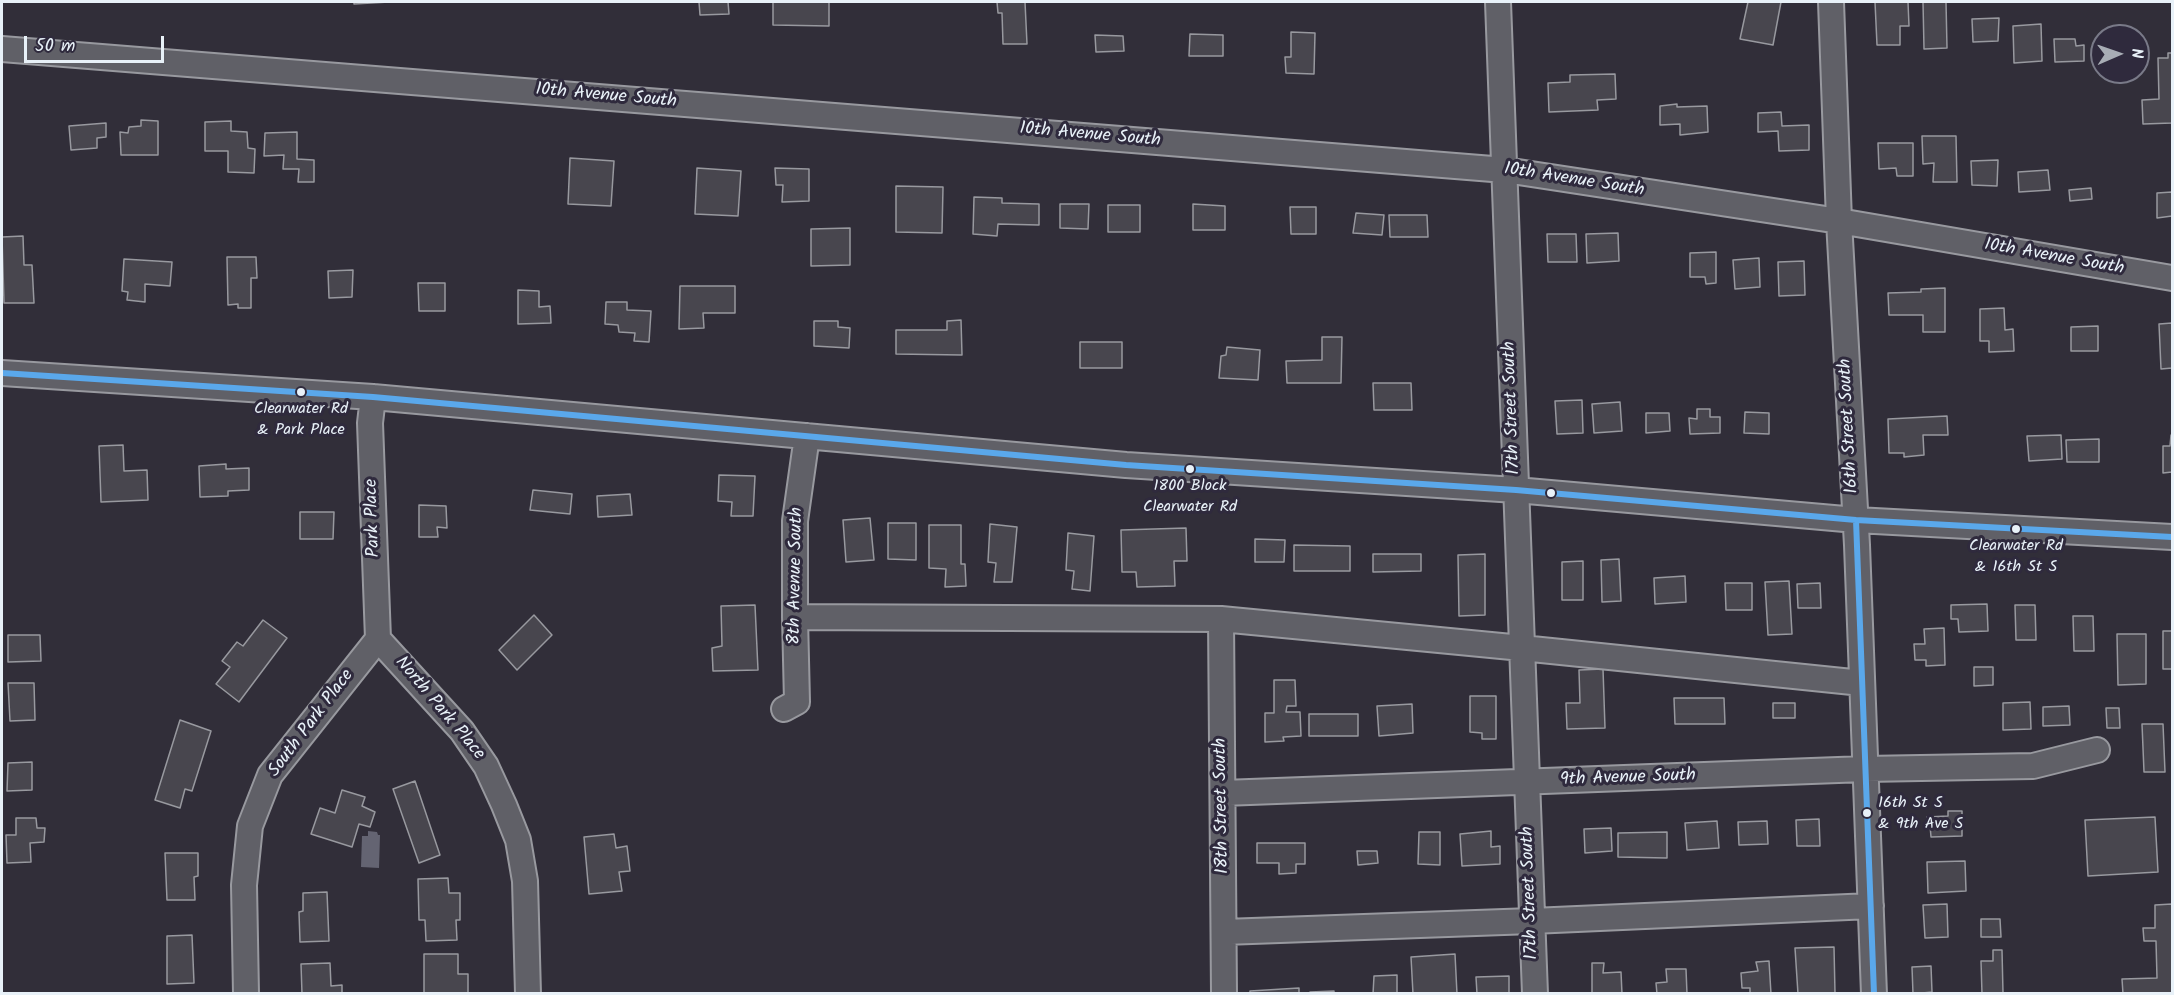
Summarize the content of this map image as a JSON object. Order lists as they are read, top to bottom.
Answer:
{
  "streets": {
    "street": [
      "10th Avenue South",
      "17th Street South",
      "16th Street South",
      "Park Place",
      "8th Avenue South",
      "North Park Place",
      "South Park Place",
      "9th Avenue South",
      "18th Street South"
    ]
  },
  "crossings": [
    ["10th Avenue South", "17th Street South"],
    ["10th Avenue South", "16th Street South"],
    ["17th Street South", "9th Avenue South"],
    ["16th Street South", "9th Avenue South"],
    ["Park Place", "North Park Place"],
    ["Park Place", "South Park Place"],
    ["North Park Place", "South Park Place"],
    ["9th Avenue South", "18th Street South"]
  ],
  "places": [
    "Clearwater Rd & Park Place",
    "1800 Block Clearwater Rd",
    "Clearwater Rd & 16th St S",
    "16th St S & 9th Ave S"
  ],
  "scale_bar": "50 m",
  "north": "right"
}
